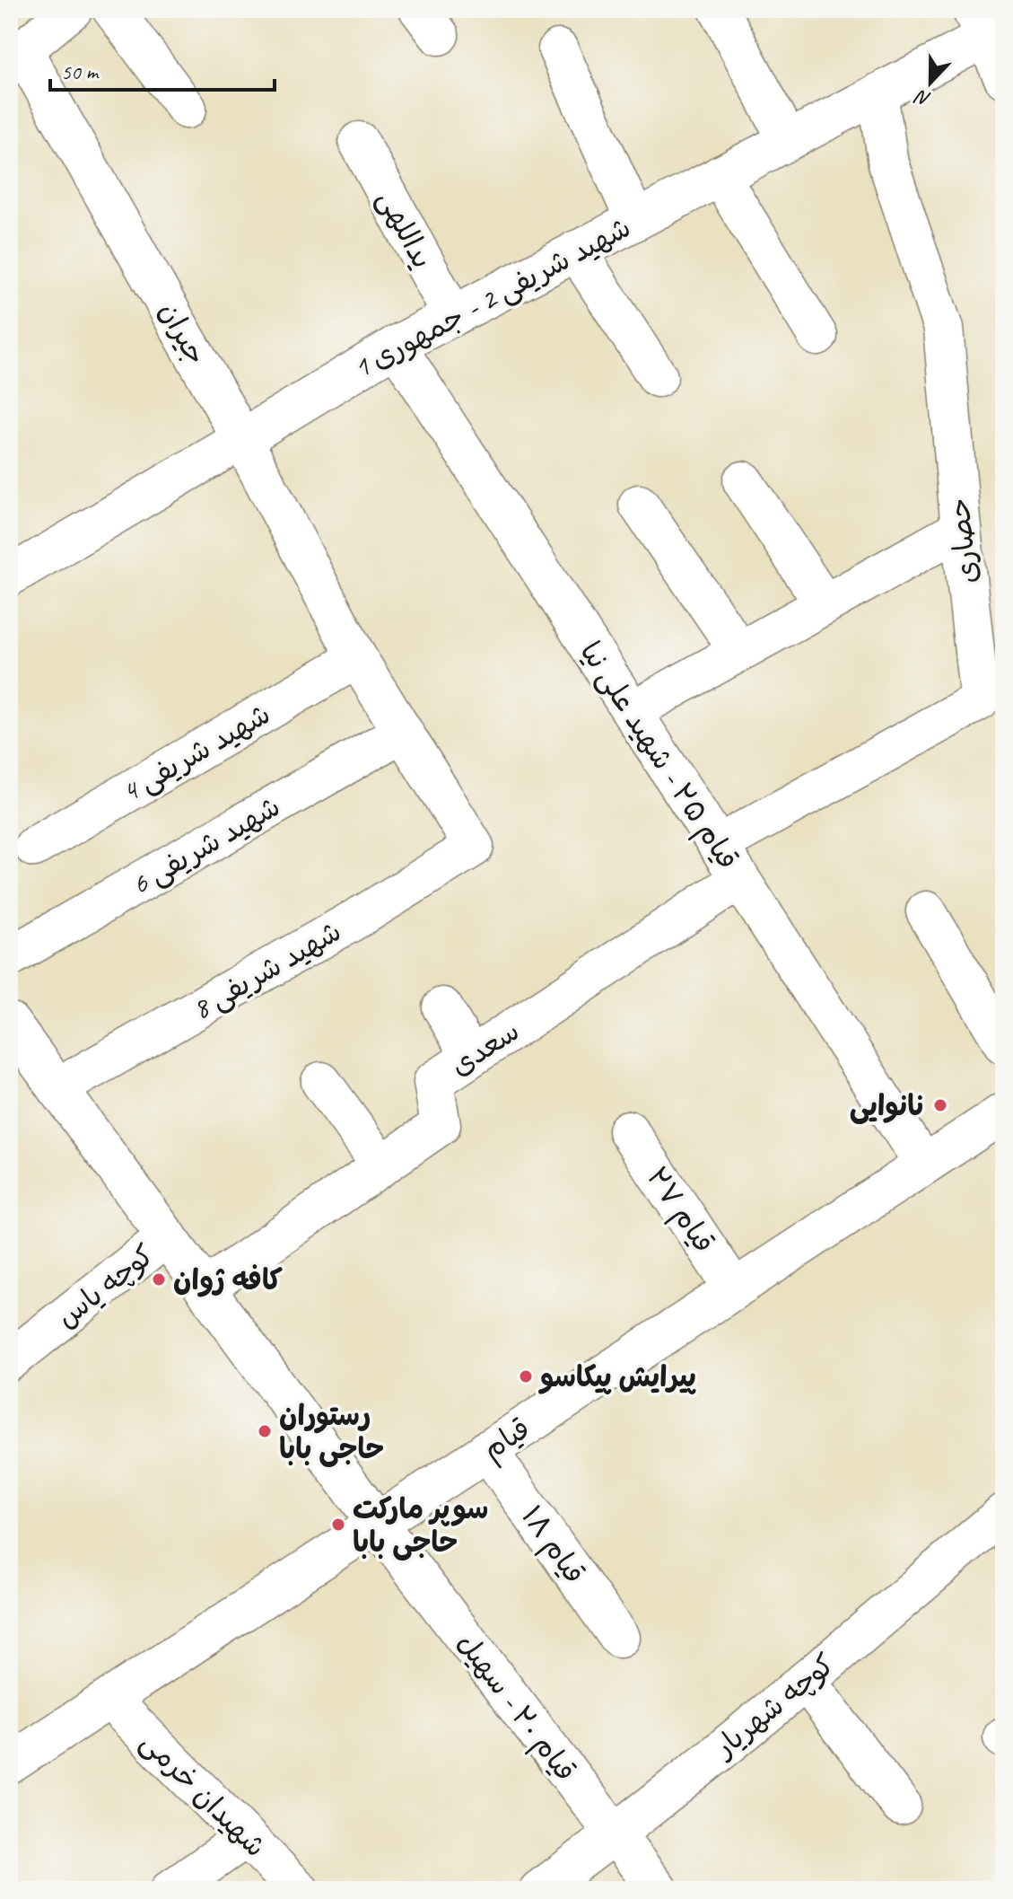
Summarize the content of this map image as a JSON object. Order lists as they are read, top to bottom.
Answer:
{
  "streets": {
    "street": [
      "یداللهی",
      "شهید شریفی 2 - جمهوری 1",
      "جیران",
      "حصاری",
      "شهید شریفی 4",
      "قیام ۲۵ - شهید علی نیا",
      "شهید شریفی 6",
      "شهید شریفی 8",
      "سعدی",
      "قیام ۲۷",
      "کوچه یاس",
      "قیام",
      "قیام ۱۸",
      "کوچه شهریار",
      "قیام ۲۰ - سهیل",
      "شهیدان خرمی"
    ]
  },
  "crossings": [
    ["یداللهی", "شهید شریفی 2 - جمهوری 1"],
    ["شهید شریفی 2 - جمهوری 1", "جیران"],
    ["شهید شریفی 2 - جمهوری 1", "حصاری"],
    ["شهید شریفی 2 - جمهوری 1", "قیام ۲۵ - شهید علی نیا"],
    ["جیران", "شهید شریفی 4"],
    ["جیران", "شهید شریفی 6"],
    ["جیران", "شهید شریفی 8"],
    ["حصاری", "قیام ۲۵ - شهید علی نیا"],
    ["قیام ۲۵ - شهید علی نیا", "سعدی"],
    ["قیام ۲۵ - شهید علی نیا", "قیام"],
    ["شهید شریفی 8", "قیام ۲۰ - سهیل"],
    ["سعدی", "قیام ۲۰ - سهیل"],
    ["قیام ۲۷", "قیام"],
    ["کوچه یاس", "قیام ۲۰ - سهیل"],
    ["قیام", "قیام ۱۸"],
    ["قیام", "قیام ۲۰ - سهیل"],
    ["قیام", "شهیدان خرمی"],
    ["کوچه شهریار", "قیام ۲۰ - سهیل"]
  ],
  "places": [
    "نانوایی",
    "کافه ژوان",
    "پیرایش پیکاسو",
    "رستوران حاجی بابا",
    "سوپر مارکت حاجی بابا"
  ],
  "scale_bar": "50 m",
  "north": "bottom"
}
